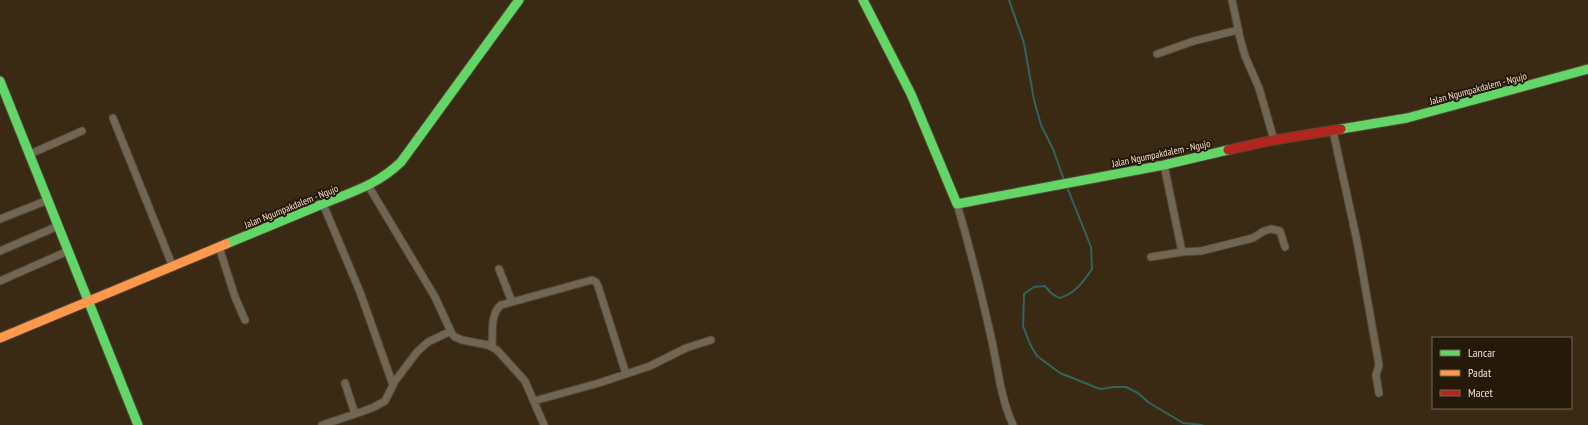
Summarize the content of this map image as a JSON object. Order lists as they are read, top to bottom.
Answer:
{
  "streets": {
    "street": ["Jalan Ngumpakdalem - Ngujo"]
  },
  "legend": ["Lancar", "Padat", "Macet"]
}
